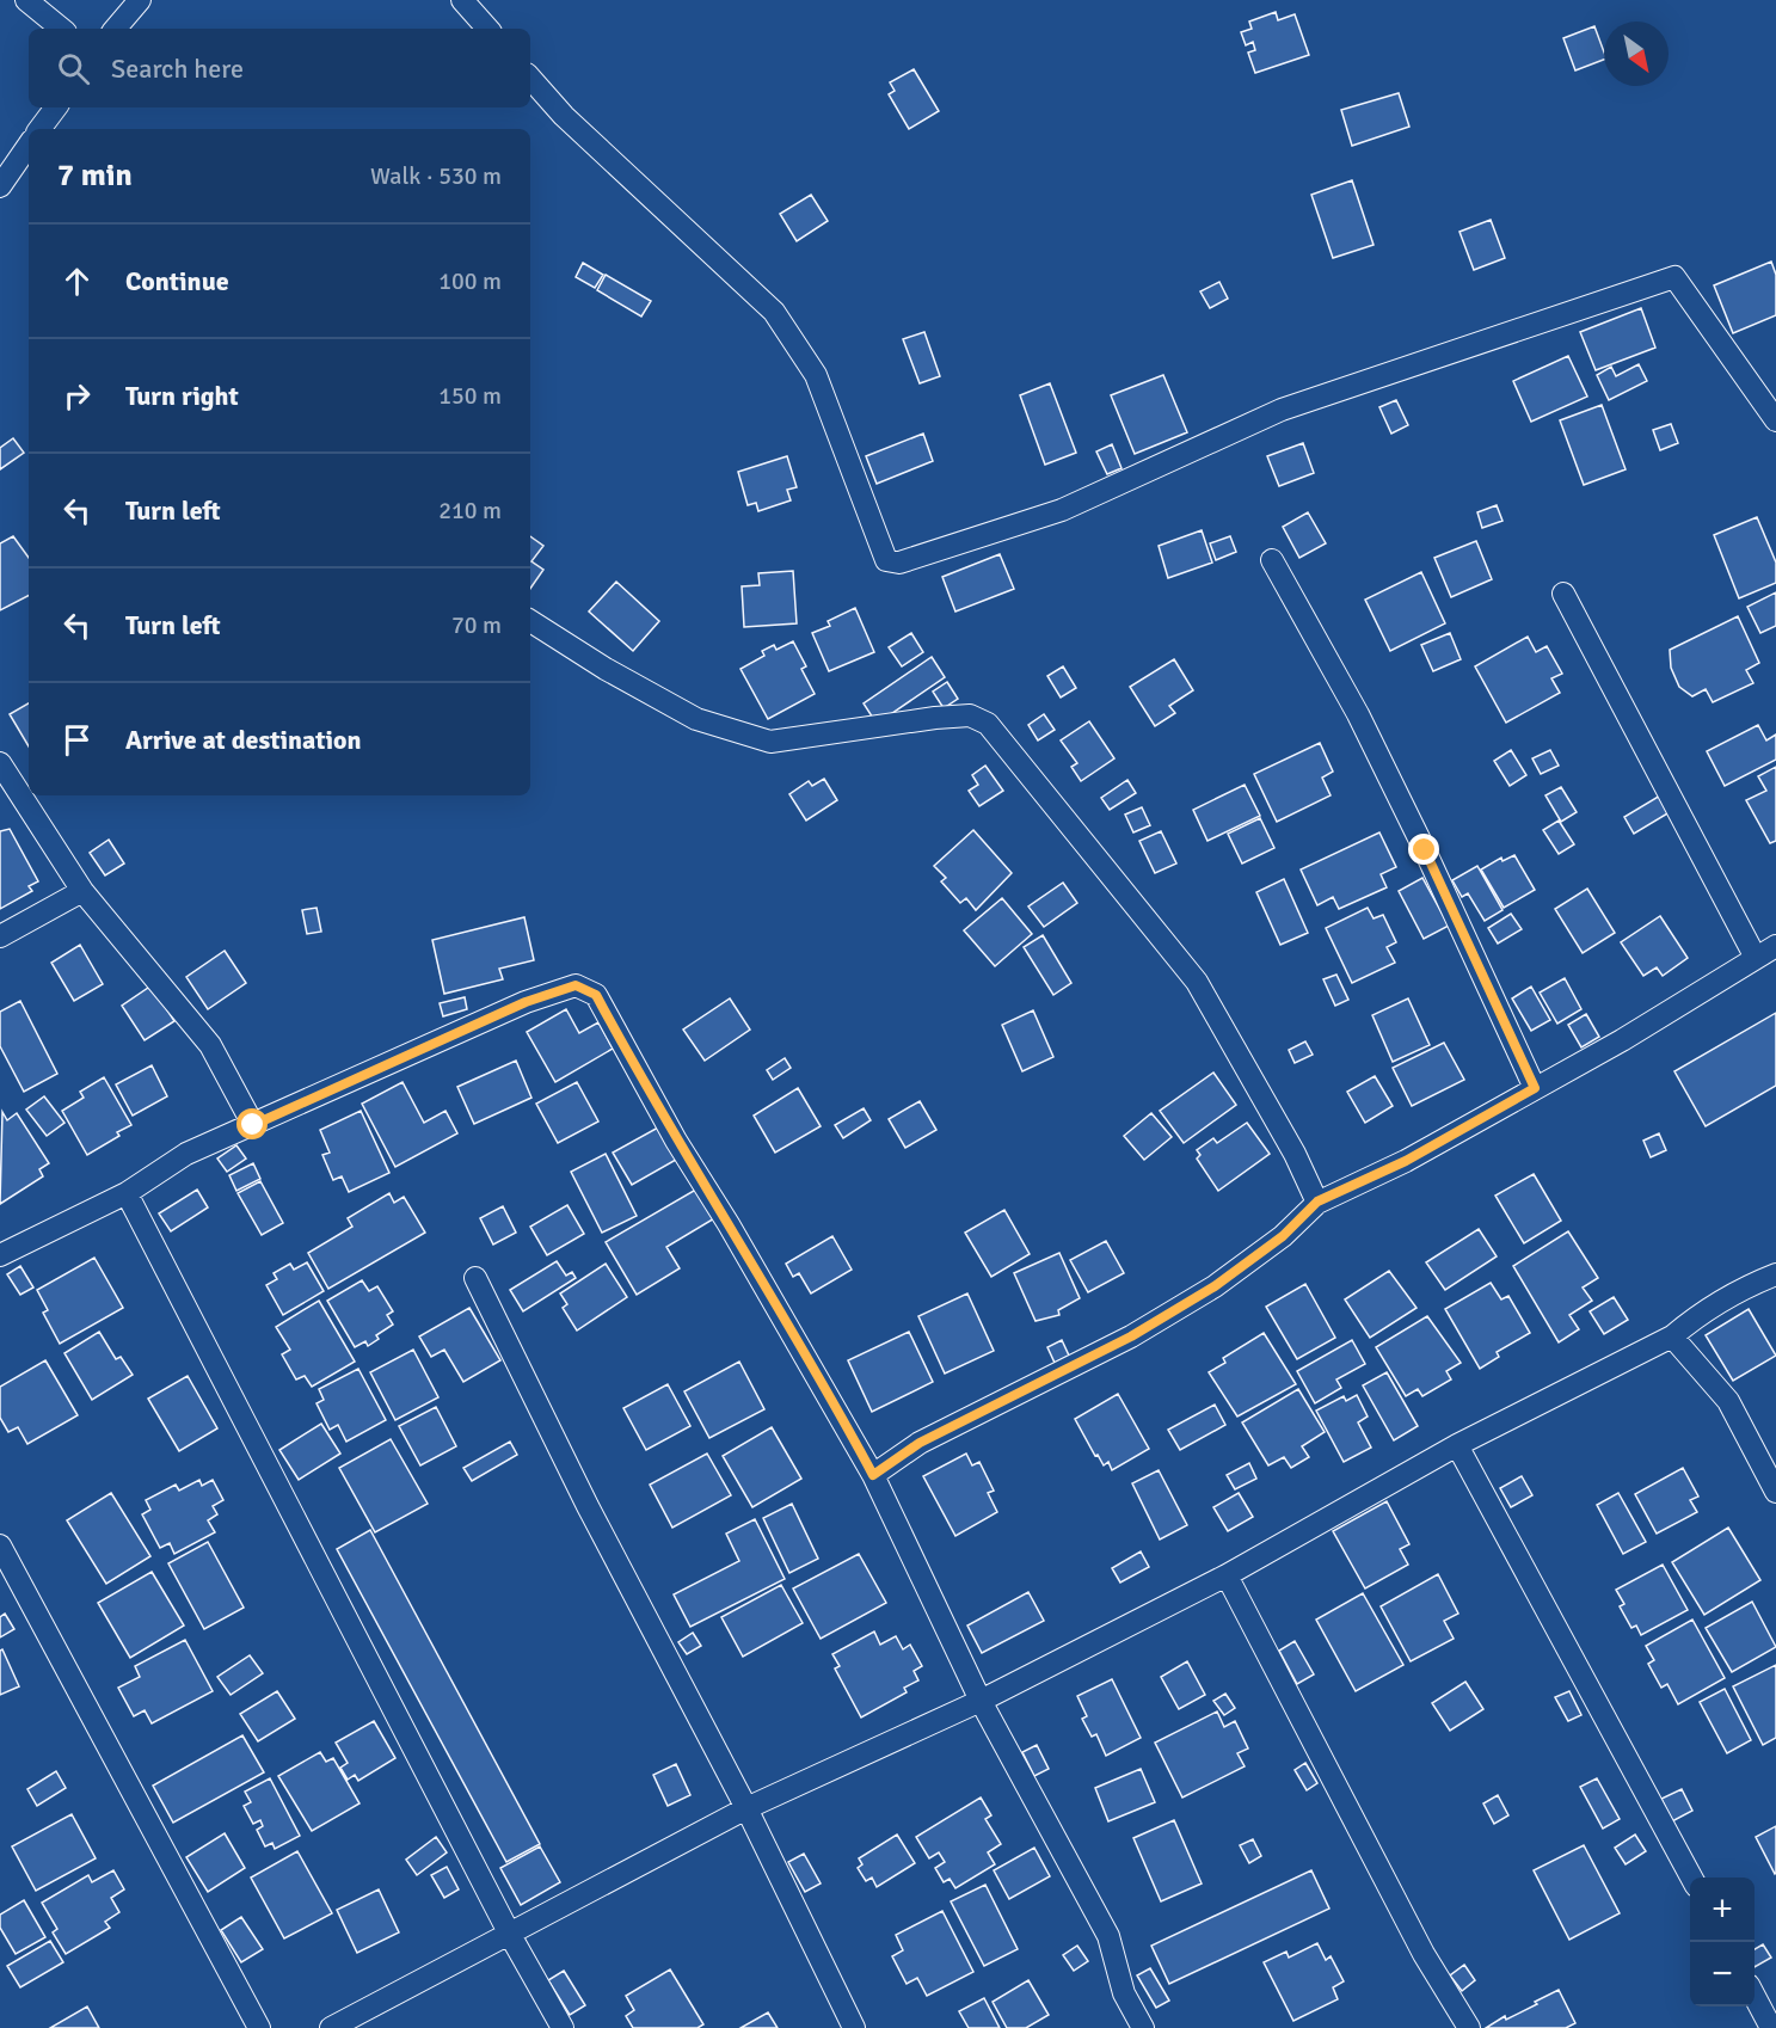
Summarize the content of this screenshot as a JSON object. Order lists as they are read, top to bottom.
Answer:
{
  "north": "bottom right",
  "page": {
    "search": "Search here",
    "heading": ["7 min", "Walk · 530 m"],
    "list": [
      ["Continue", "100 m"],
      ["Turn right", "150 m"],
      ["Turn left", "210 m"],
      ["Turn left", "70 m"],
      "Arrive at destination"
    ],
    "map_buttons": ["+", "−"]
  }
}
